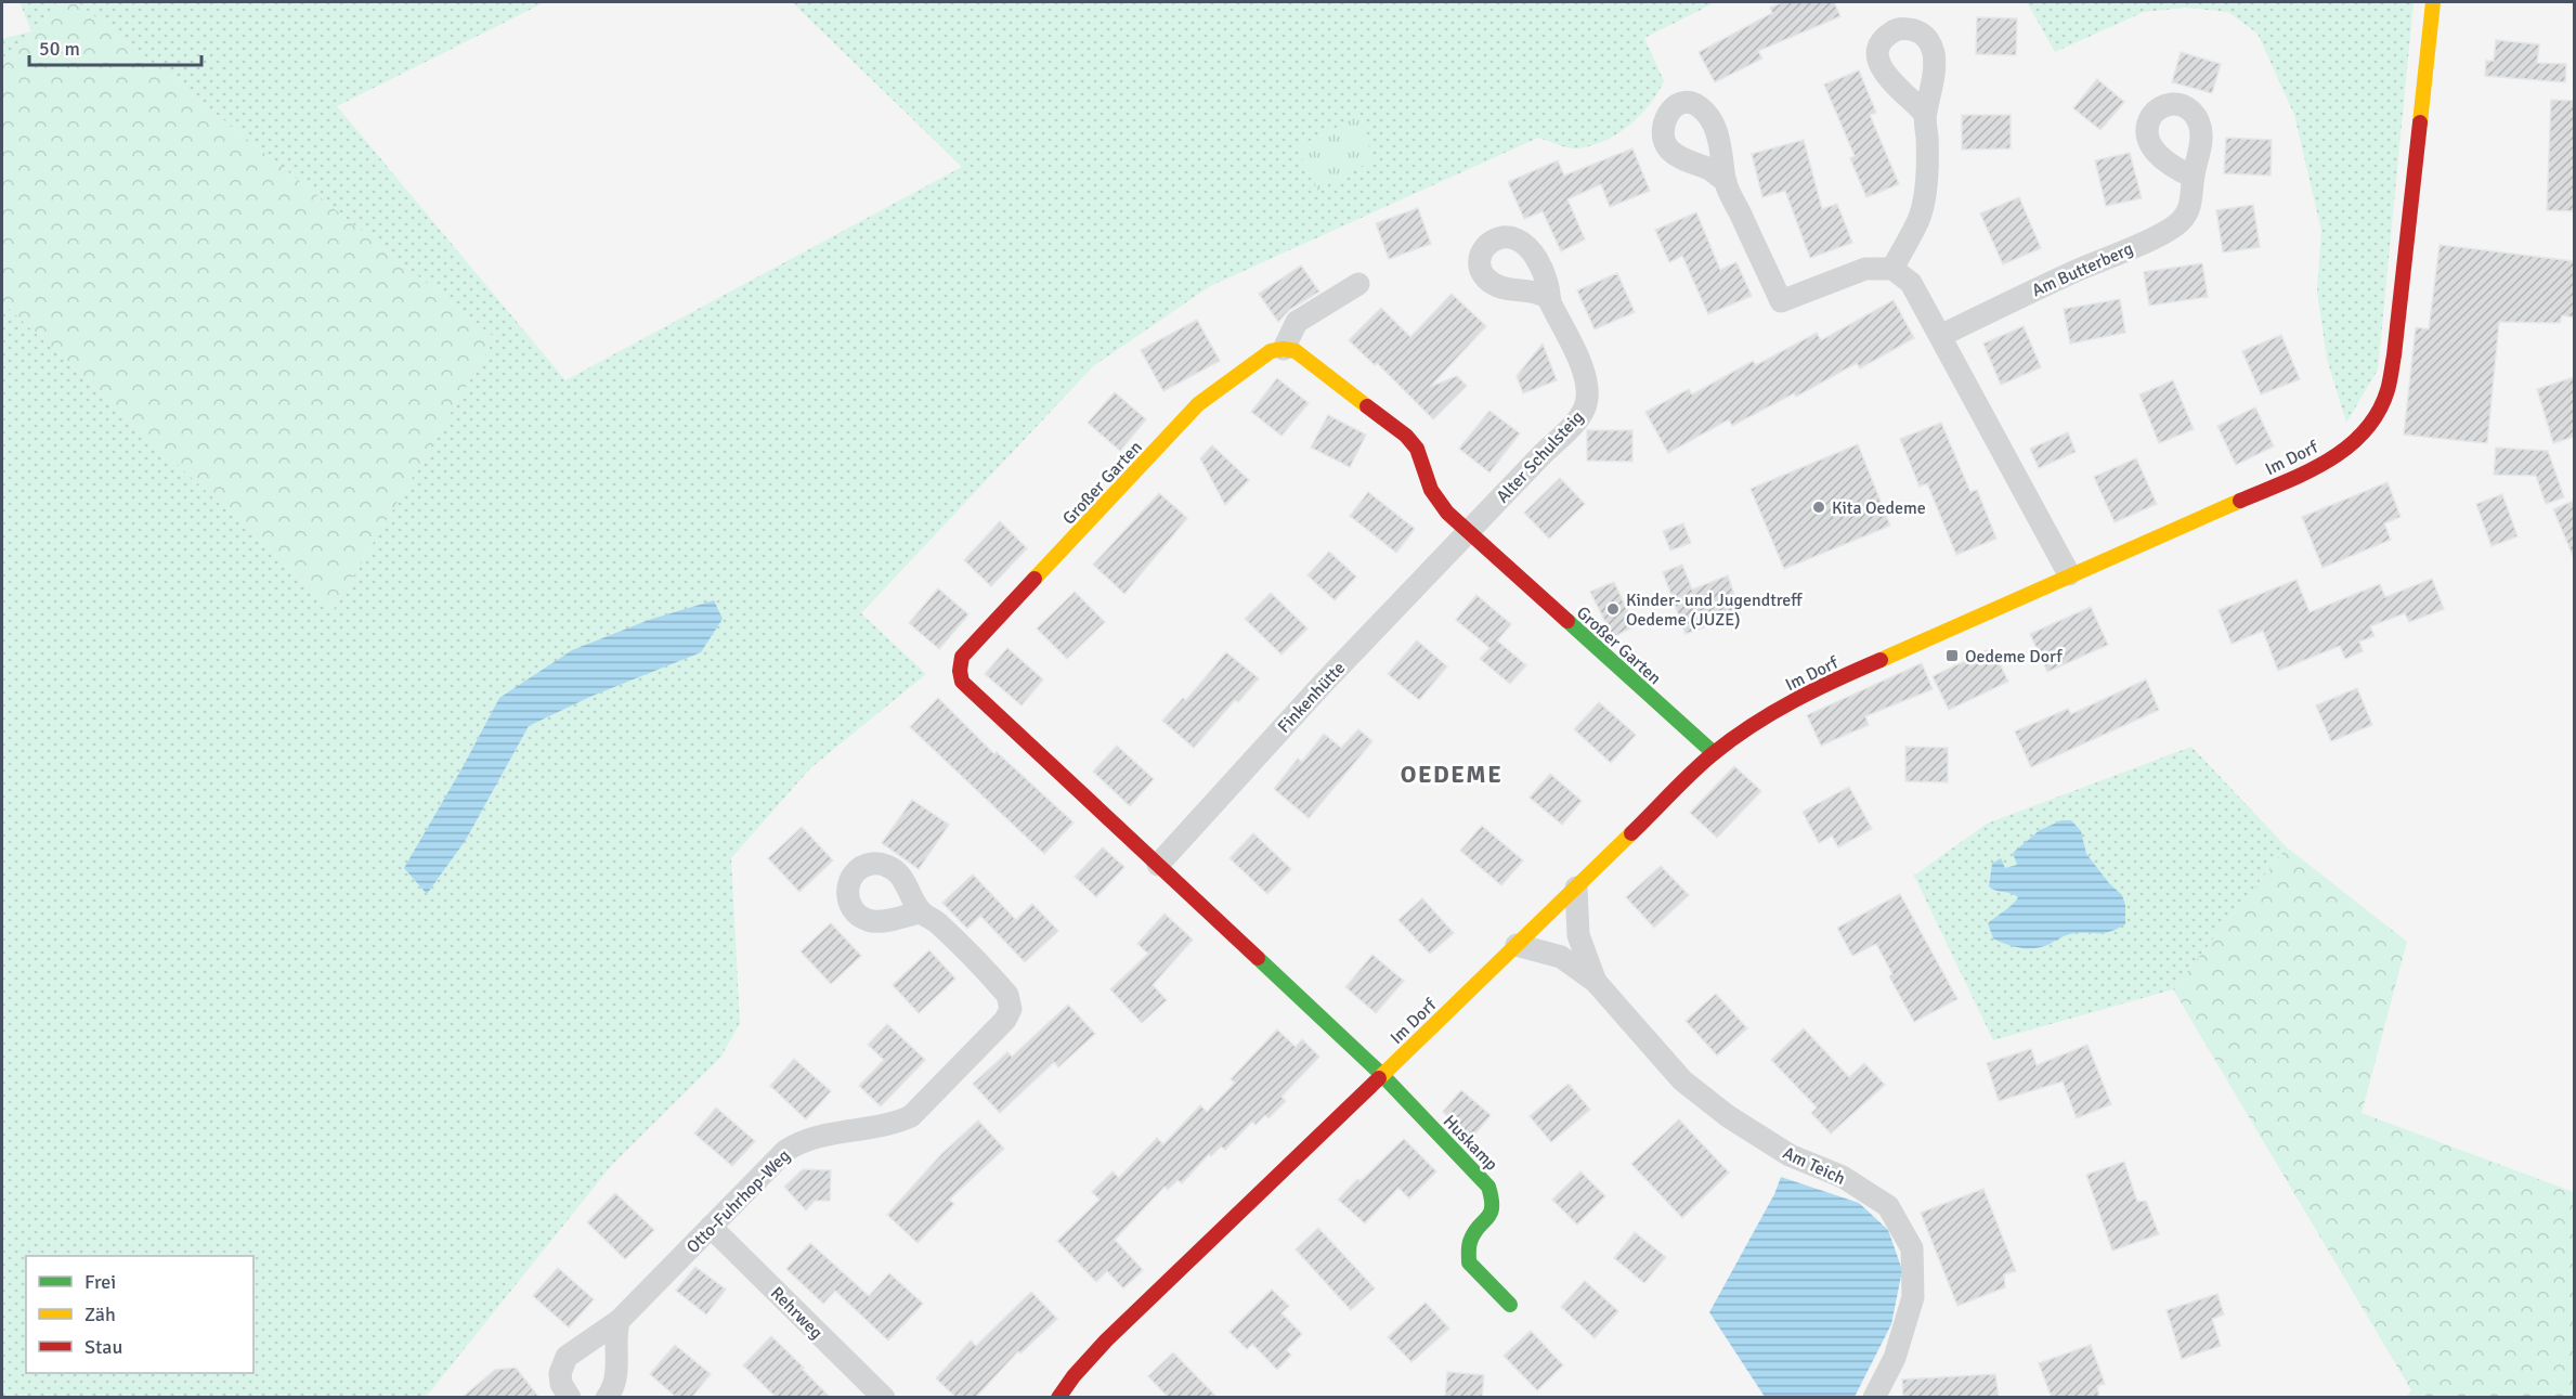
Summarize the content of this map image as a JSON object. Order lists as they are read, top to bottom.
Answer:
{
  "streets": {
    "street": [
      "Am Butterberg",
      "Alter Schulsteig",
      "Im Dorf",
      "Großer Garten",
      "Finkenhütte",
      "Huskamp",
      "Am Teich",
      "Otto-Fuhrhop-Weg",
      "Rehrweg"
    ]
  },
  "crossings": [
    ["Alter Schulsteig", "Großer Garten"],
    ["Alter Schulsteig", "Finkenhütte"],
    ["Im Dorf", "Großer Garten"],
    ["Im Dorf", "Huskamp"],
    ["Im Dorf", "Am Teich"],
    ["Großer Garten", "Finkenhütte"],
    ["Großer Garten", "Huskamp"],
    ["Otto-Fuhrhop-Weg", "Rehrweg"]
  ],
  "districts": ["OEDEME"],
  "places": {
    "other": ["Kita Oedeme", "Kinder- und Jugendtreff Oedeme (JUZE)"],
    "transit": ["Oedeme Dorf"]
  },
  "legend": ["Frei", "Zäh", "Stau"],
  "scale_bar": "50 m"
}
